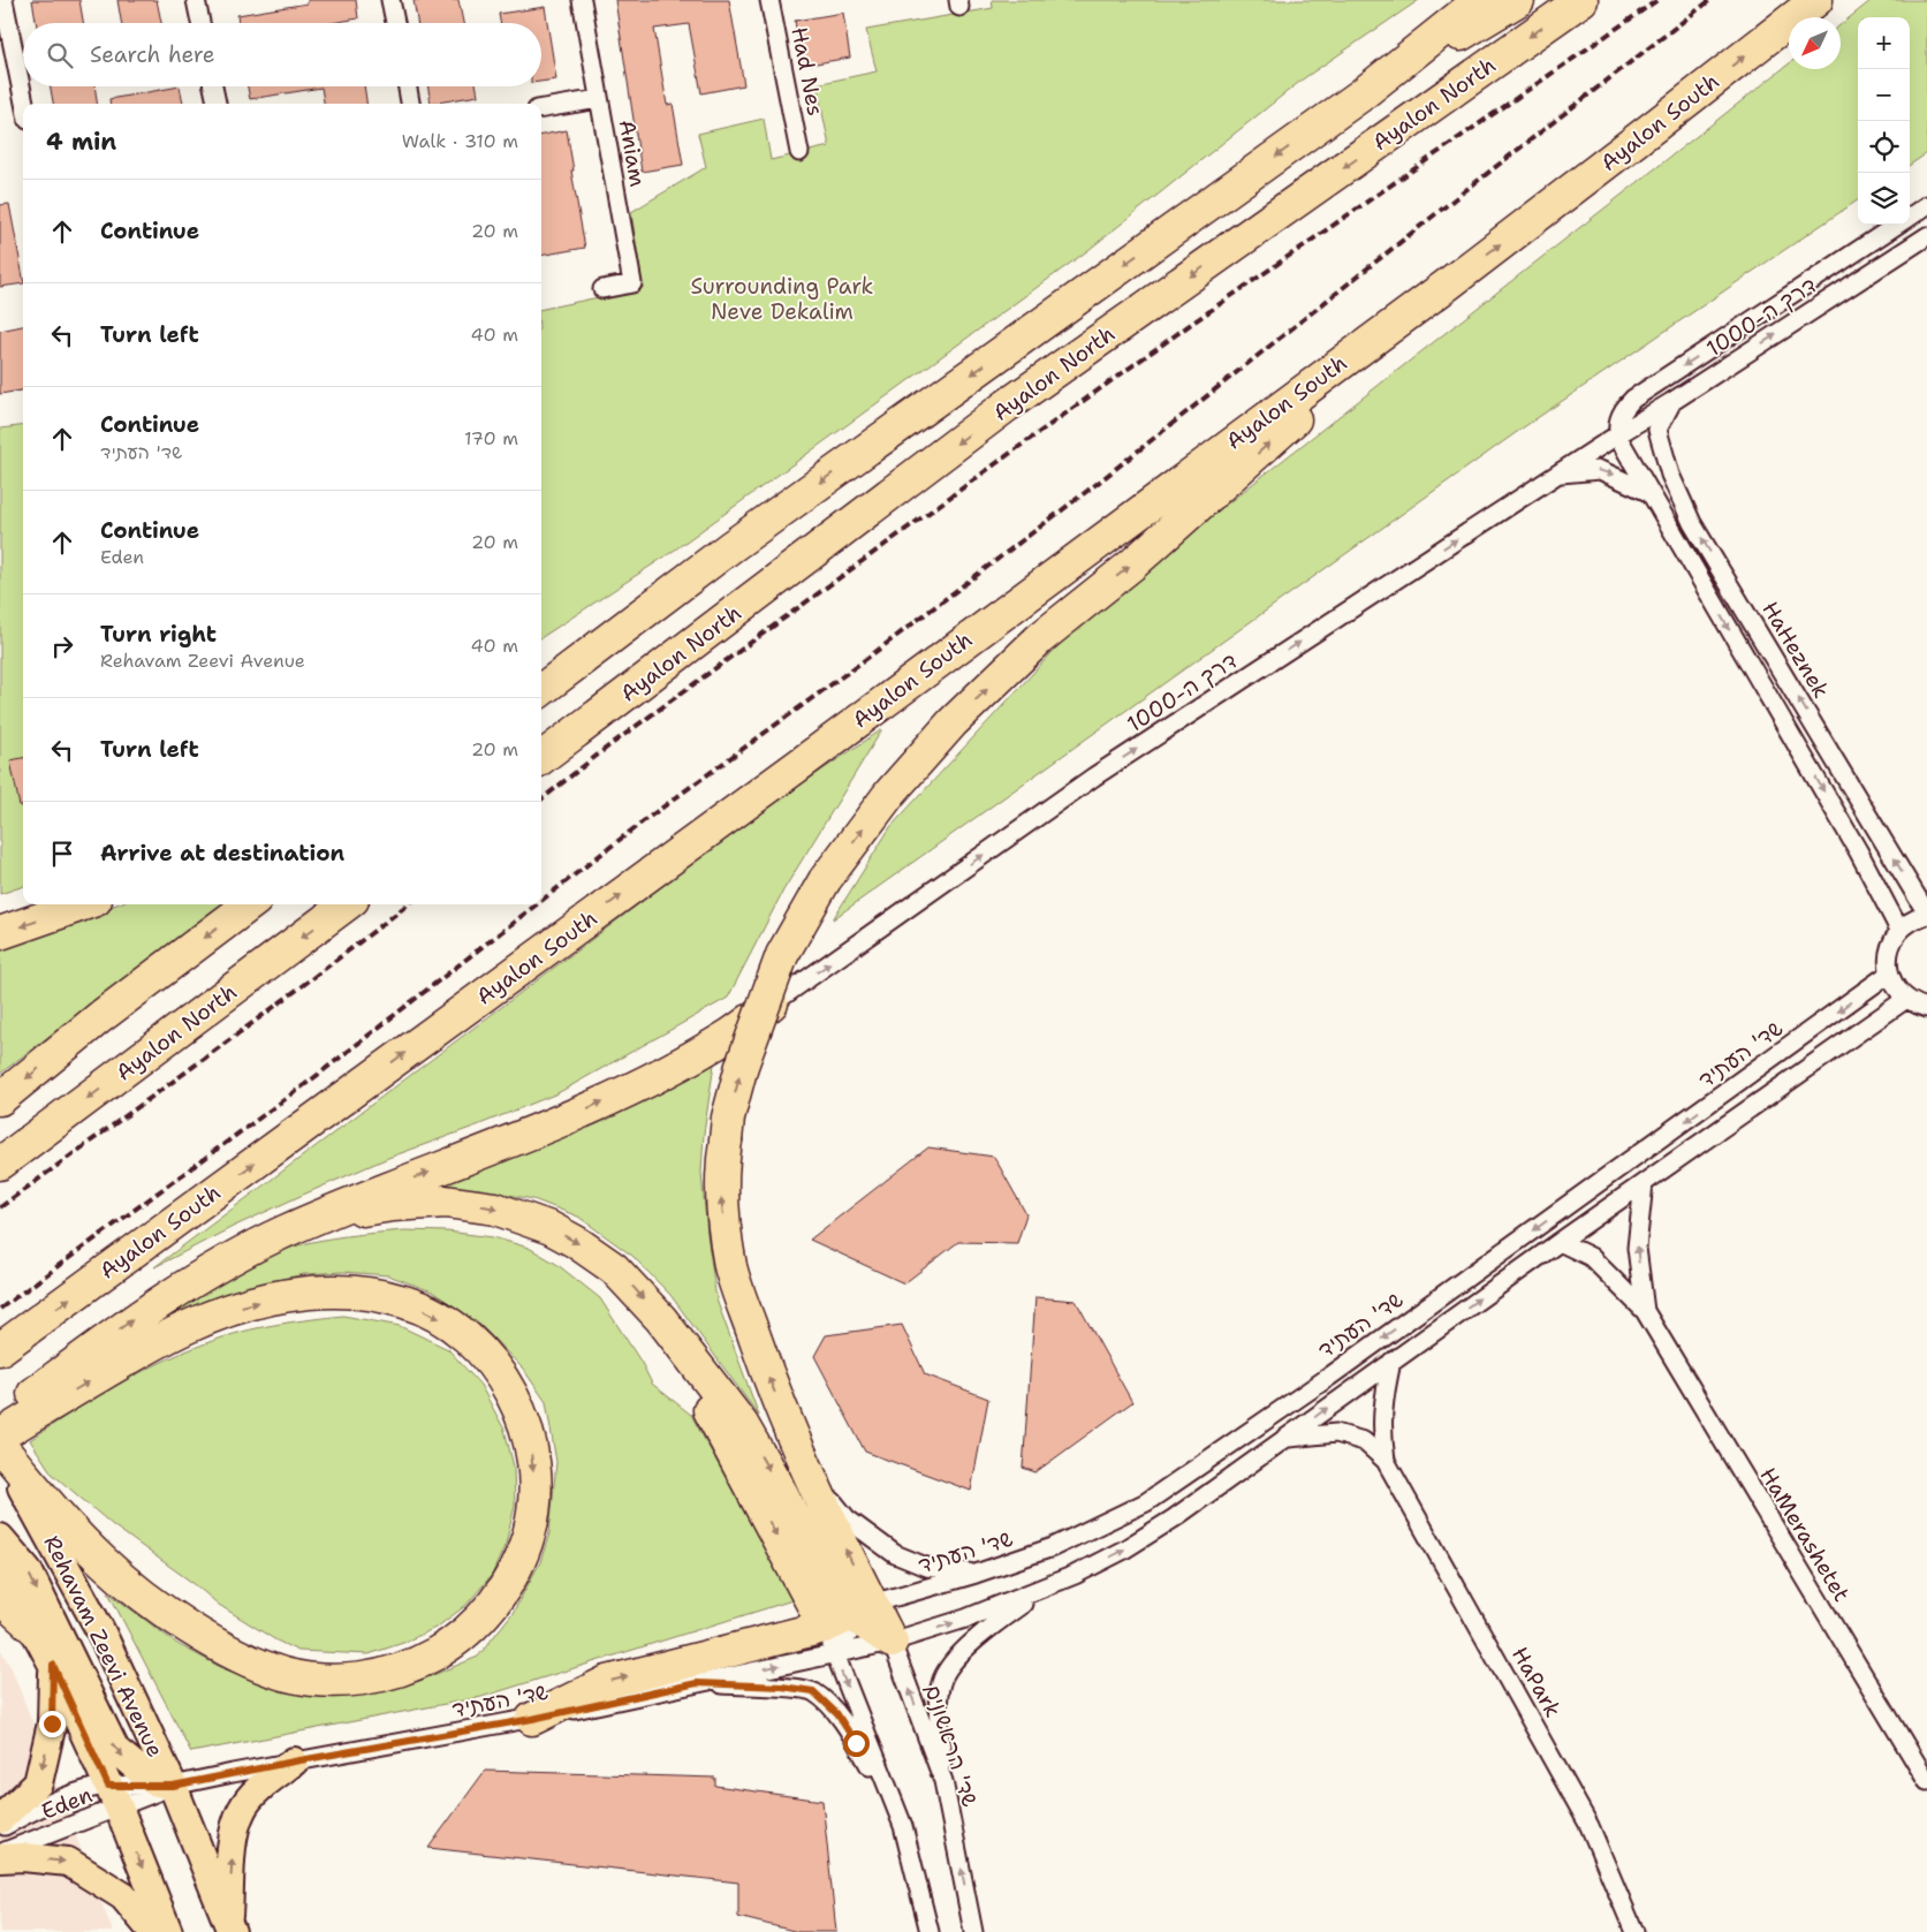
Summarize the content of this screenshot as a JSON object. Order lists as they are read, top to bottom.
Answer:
{
  "streets": {
    "highway": ["Ayalon North", "Ayalon South"],
    "main road": ["Rehavam Zeevi Avenue"],
    "street": [
      "Had Nes",
      "Aniam",
      "דרך ה-1000",
      "HaHeznek",
      "שד' העתיד",
      "HaMerashetet",
      "HaPark",
      "שד' הראשונים",
      "Eden"
    ]
  },
  "crossings": [
    ["דרך ה-1000", "HaHeznek"],
    ["שד' העתיד", "HaMerashetet"],
    ["שד' העתיד", "Rehavam Zeevi Avenue"],
    ["שד' העתיד", "HaPark"],
    ["שד' העתיד", "שד' הראשונים"],
    ["שד' העתיד", "Eden"],
    ["Rehavam Zeevi Avenue", "Eden"]
  ],
  "parks": ["Surrounding Park Neve Dekalim"],
  "north": "bottom left",
  "page": {
    "map_buttons": ["+", "−"],
    "search": "Search here",
    "heading": ["4 min", "Walk · 310 m"],
    "list": [
      ["Continue", "20 m"],
      ["Turn left", "40 m"],
      ["Continue", "שד' העתיד", "170 m"],
      ["Continue", "Eden", "20 m"],
      ["Turn right", "Rehavam Zeevi Avenue", "40 m"],
      ["Turn left", "20 m"],
      "Arrive at destination"
    ]
  }
}
